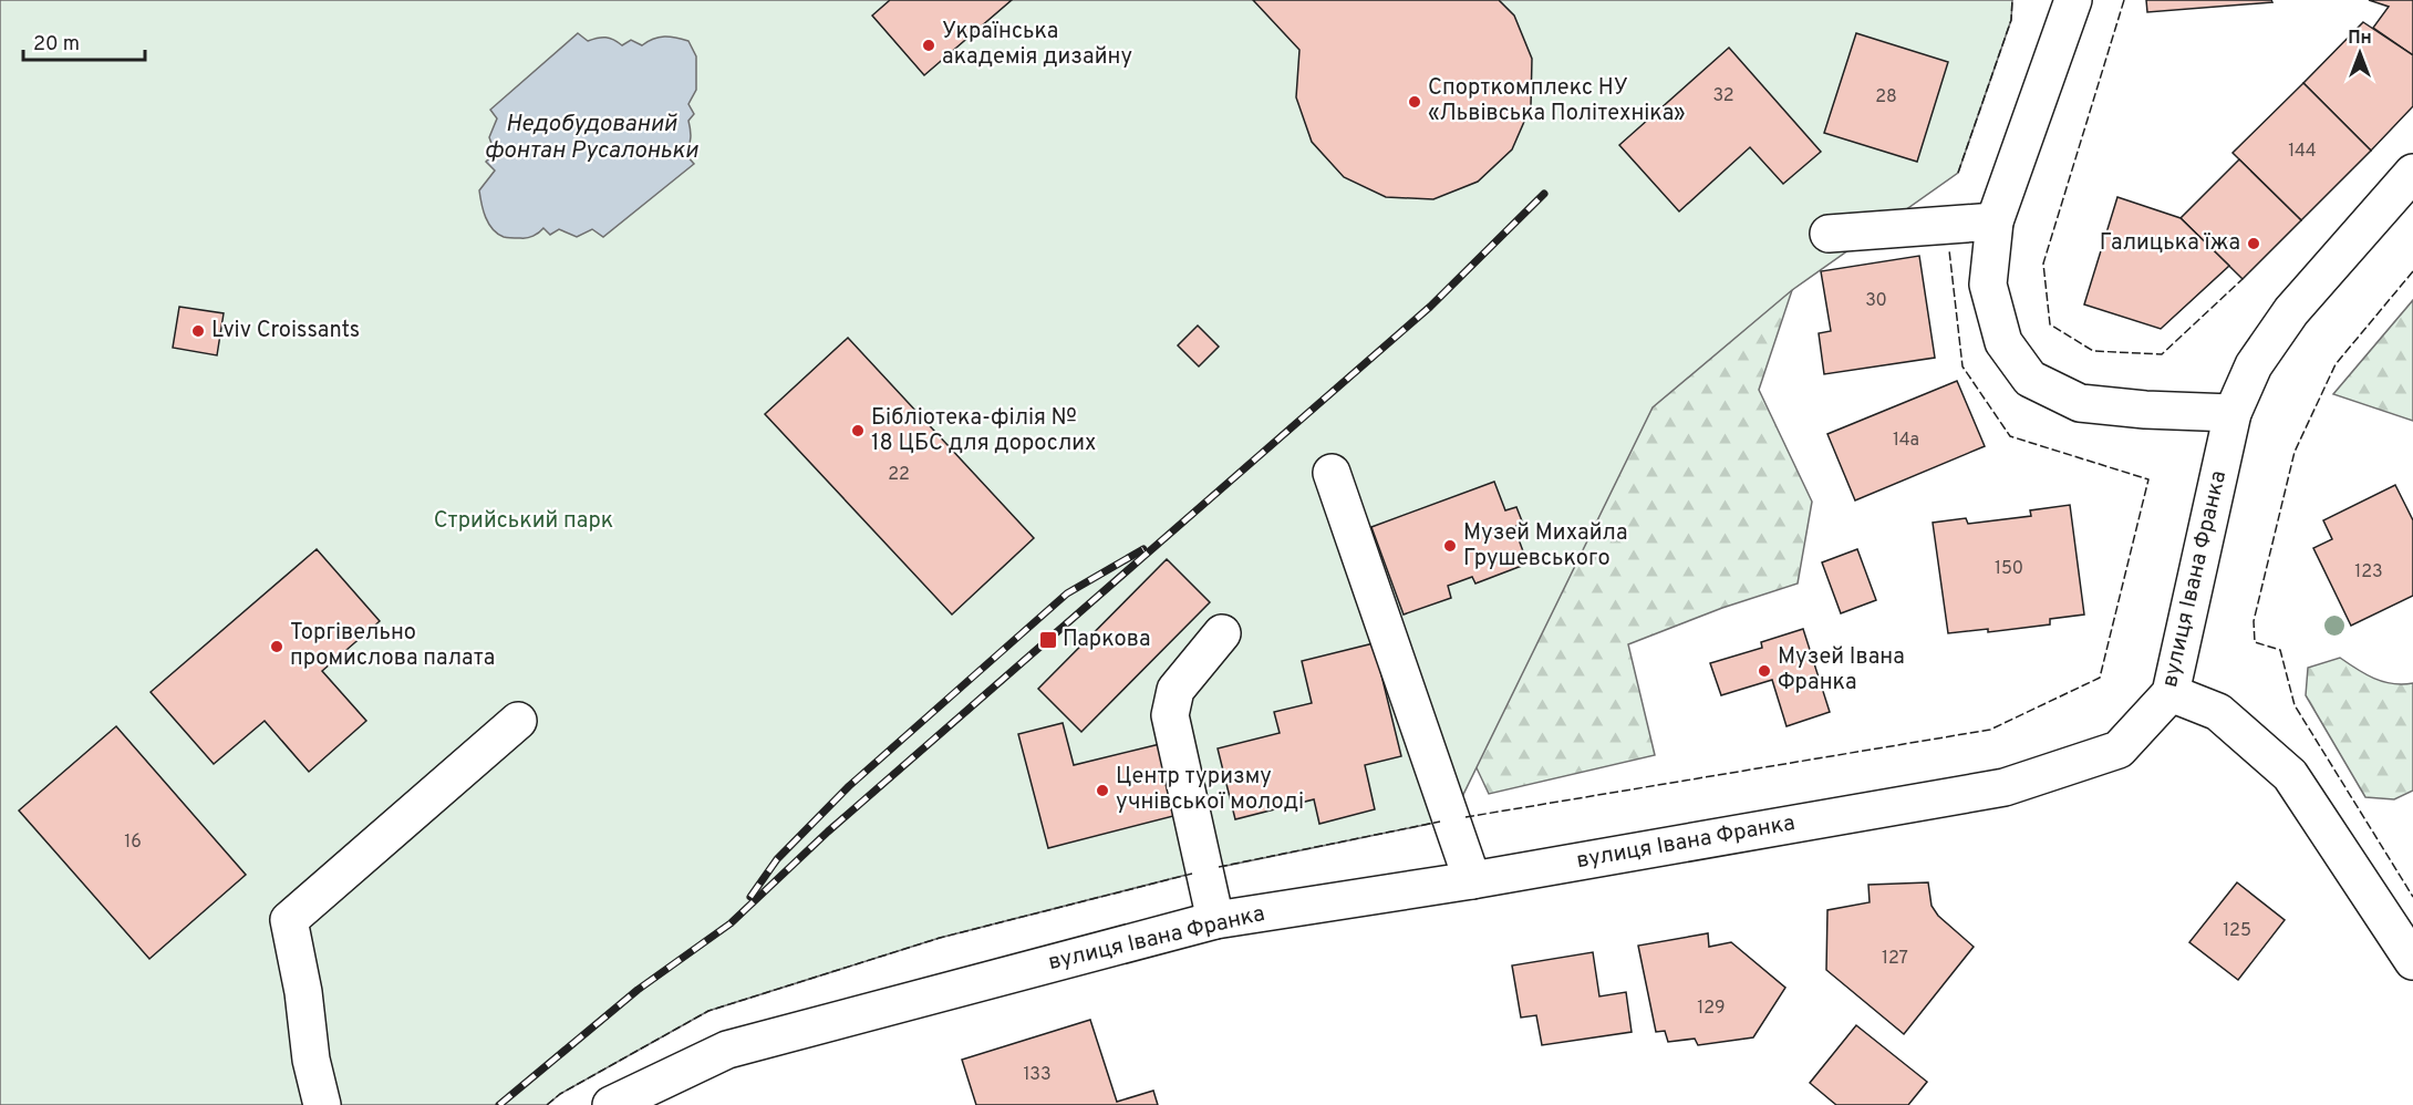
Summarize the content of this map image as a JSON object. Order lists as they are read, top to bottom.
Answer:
{
  "streets": {
    "main road": ["вулиця Івана Франка"]
  },
  "water": ["Недобудований фонтан Русалоньки"],
  "parks": ["Стрийський парк"],
  "places": {
    "other": [
      "Українська академія дизайну",
      "Спорткомплекс НУ «Львівська Політехніка»",
      "Галицька їжа",
      "Lviv Croissants",
      "Бібліотека-філія № 18 ЦБС для дорослих",
      "Музей Михайла Грушевського",
      "Торгівельно промислова палата",
      "Музей Івана Франка",
      "Центр туризму учнівської молоді"
    ],
    "transit": ["Паркова"]
  },
  "house_numbers": [
    "32",
    "28",
    "144",
    "30",
    "14а",
    "22",
    "150",
    "123",
    "16",
    "125",
    "127",
    "129",
    "133"
  ],
  "scale_bar": "20 m",
  "north": "top"
}
